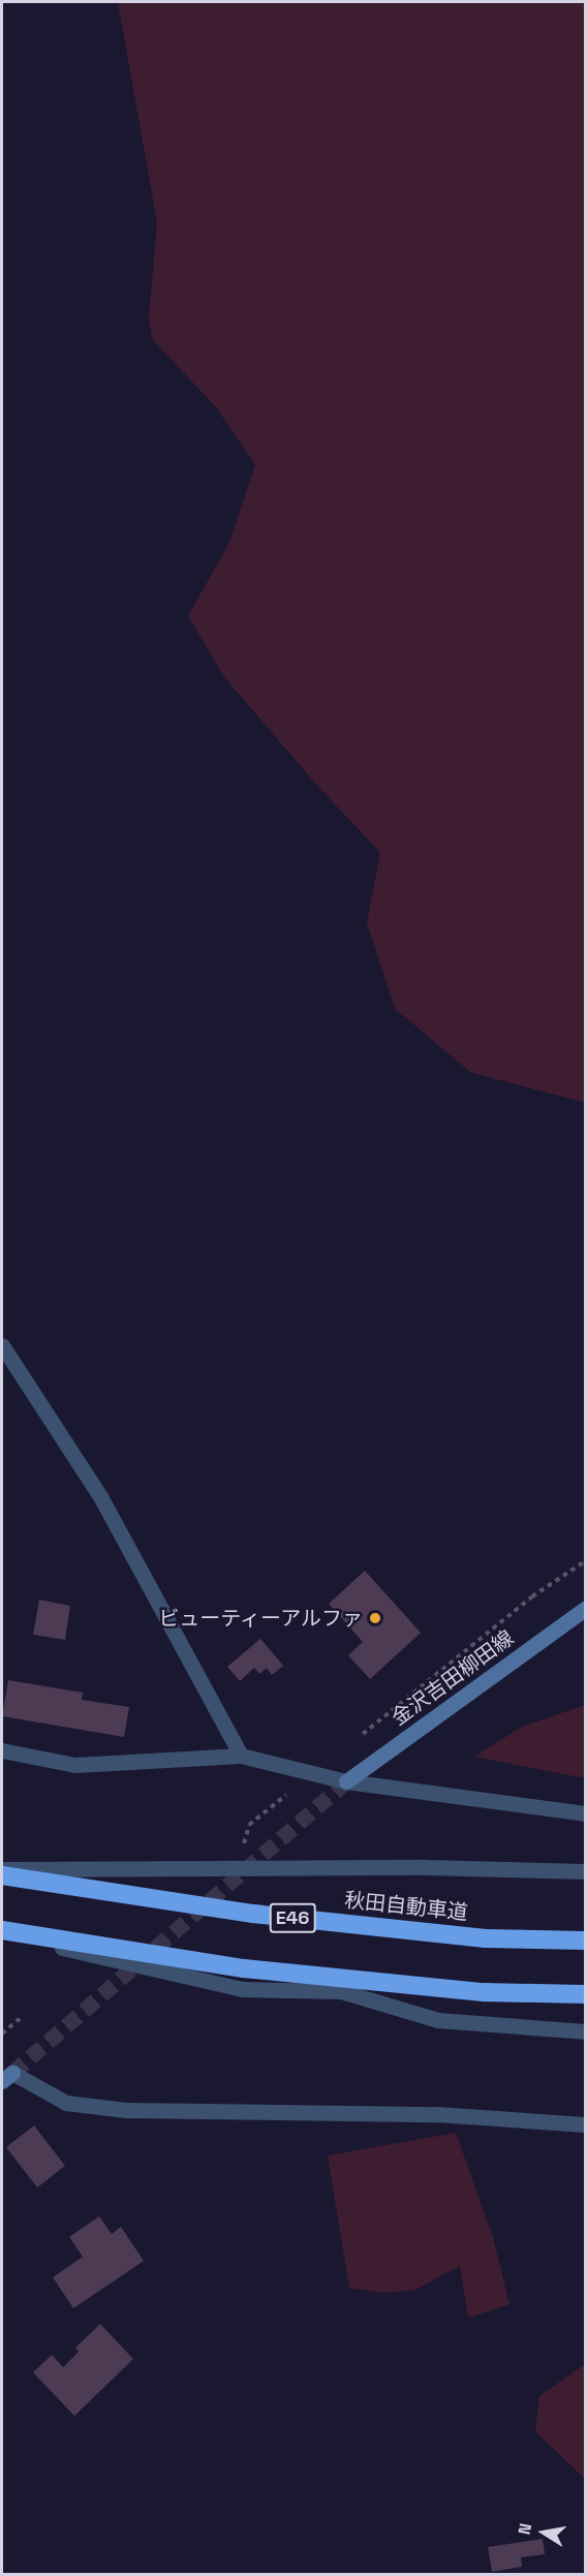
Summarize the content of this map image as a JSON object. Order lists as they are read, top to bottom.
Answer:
{
  "streets": {
    "highway": ["秋田自動車道", "E46"],
    "main road": ["金沢吉田柳田線"]
  },
  "places": ["ビューティーアルファ"],
  "north": "left"
}
